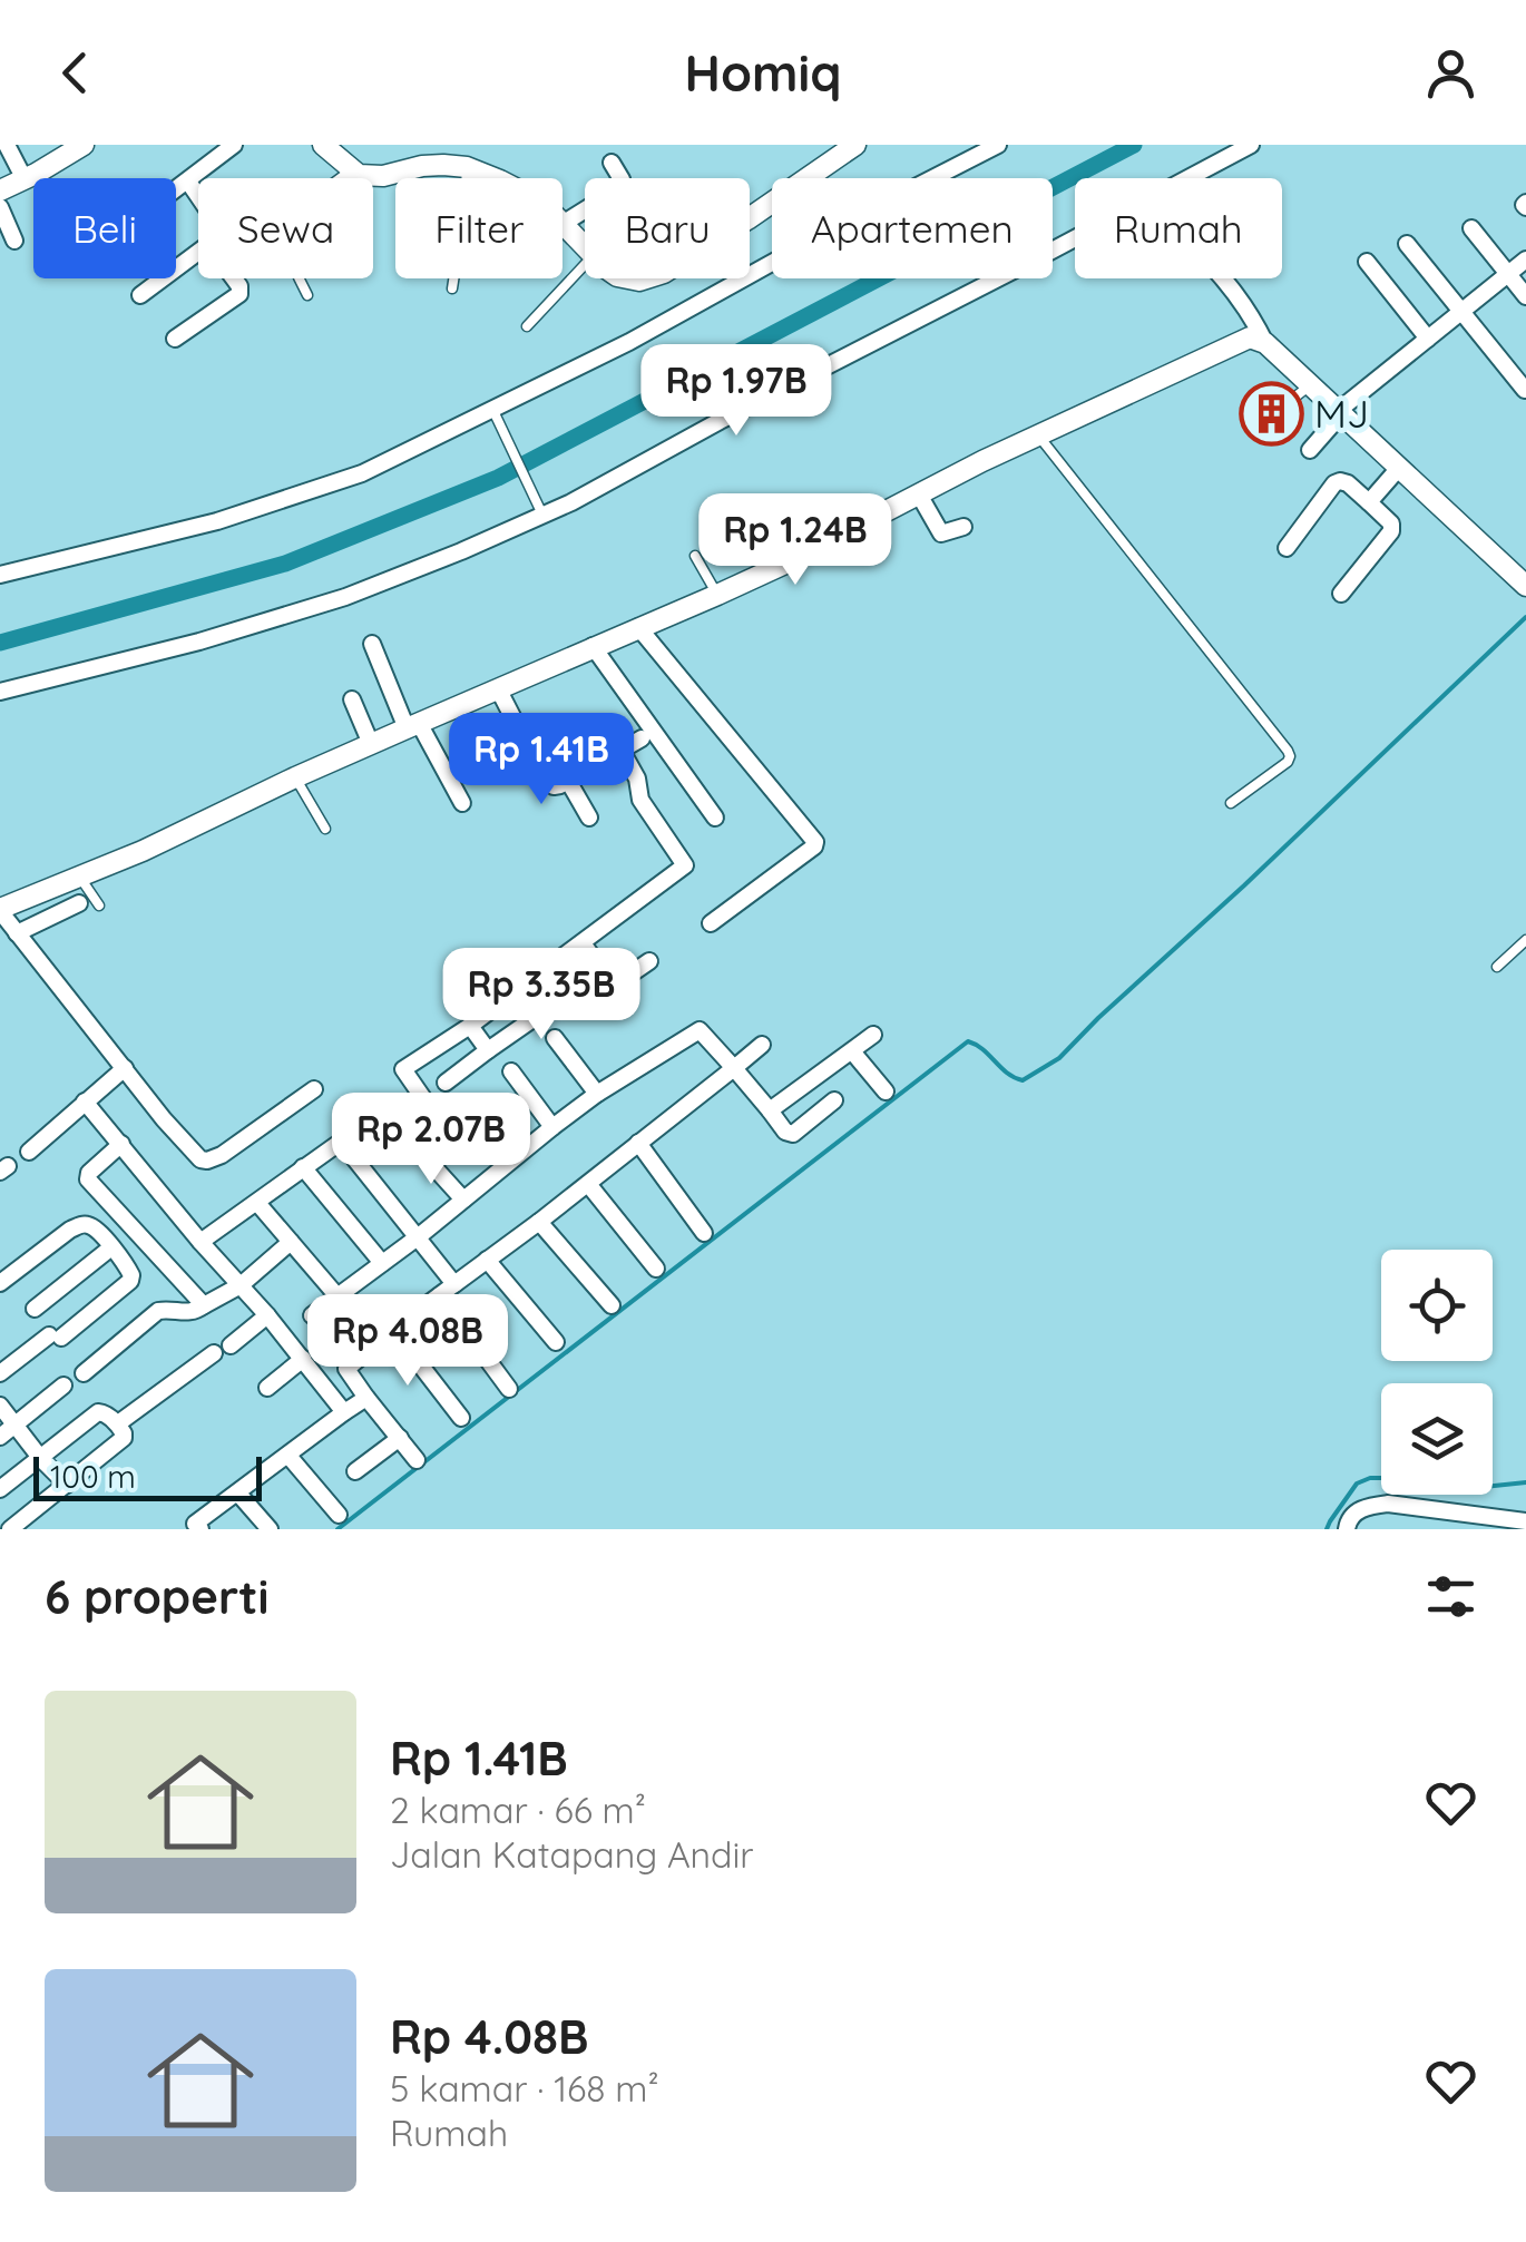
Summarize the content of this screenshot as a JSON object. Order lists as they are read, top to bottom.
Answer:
{
  "places": {
    "building": ["MJ"]
  },
  "scale_bar": "100 m",
  "page": {
    "header": "Homiq",
    "chip": [
      "Beli",
      "Sewa",
      "Filter",
      "Baru",
      "Apartemen",
      "Rumah"
    ],
    "price": [
      "Rp 1.97B",
      "Rp 1.24B",
      "Rp 1.41B",
      "Rp 3.35B",
      "Rp 2.07B",
      "Rp 4.08B"
    ],
    "scale": "100 m",
    "heading": "6 properti",
    "list": [
      {
        "name": "Rp 1.41B",
        "note": "2 kamar · 66 m² · Jalan Katapang Andir"
      },
      {
        "name": "Rp 4.08B",
        "note": "5 kamar · 168 m² · Rumah"
      }
    ]
  }
}
